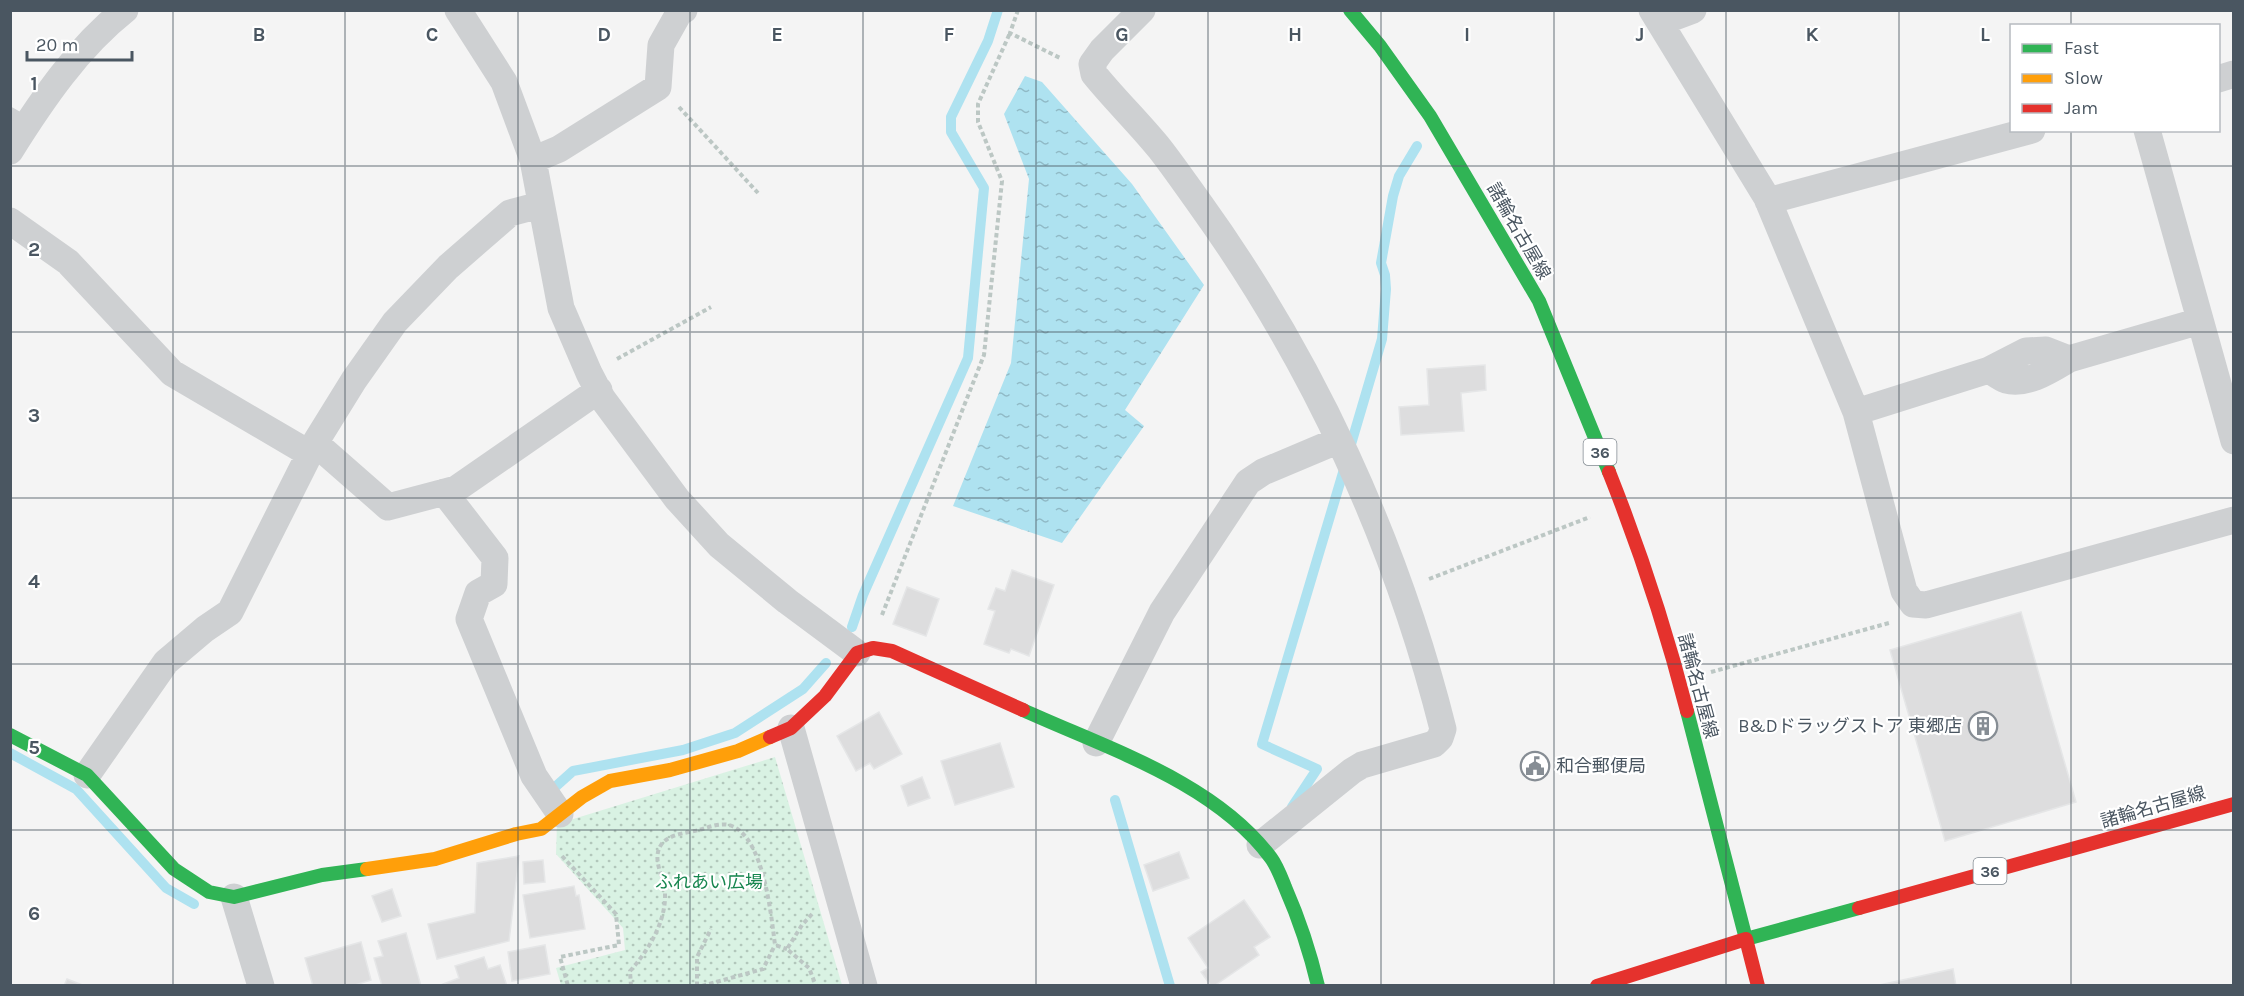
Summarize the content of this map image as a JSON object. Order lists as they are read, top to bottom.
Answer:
{
  "streets": {
    "street": ["諸輪名古屋線", "36"]
  },
  "parks": ["ふれあい広場"],
  "places": {
    "building": ["B&Dドラッグストア 東郷店"],
    "public building": ["和合郵便局"]
  },
  "legend": ["Fast", "Slow", "Jam"],
  "scale_bar": "20 m",
  "grid": {
    "columns": [
      "B",
      "C",
      "D",
      "E",
      "F",
      "G",
      "H",
      "I",
      "J",
      "K",
      "L"
    ],
    "rows": [
      "1",
      "2",
      "3",
      "4",
      "5",
      "6"
    ]
  }
}
